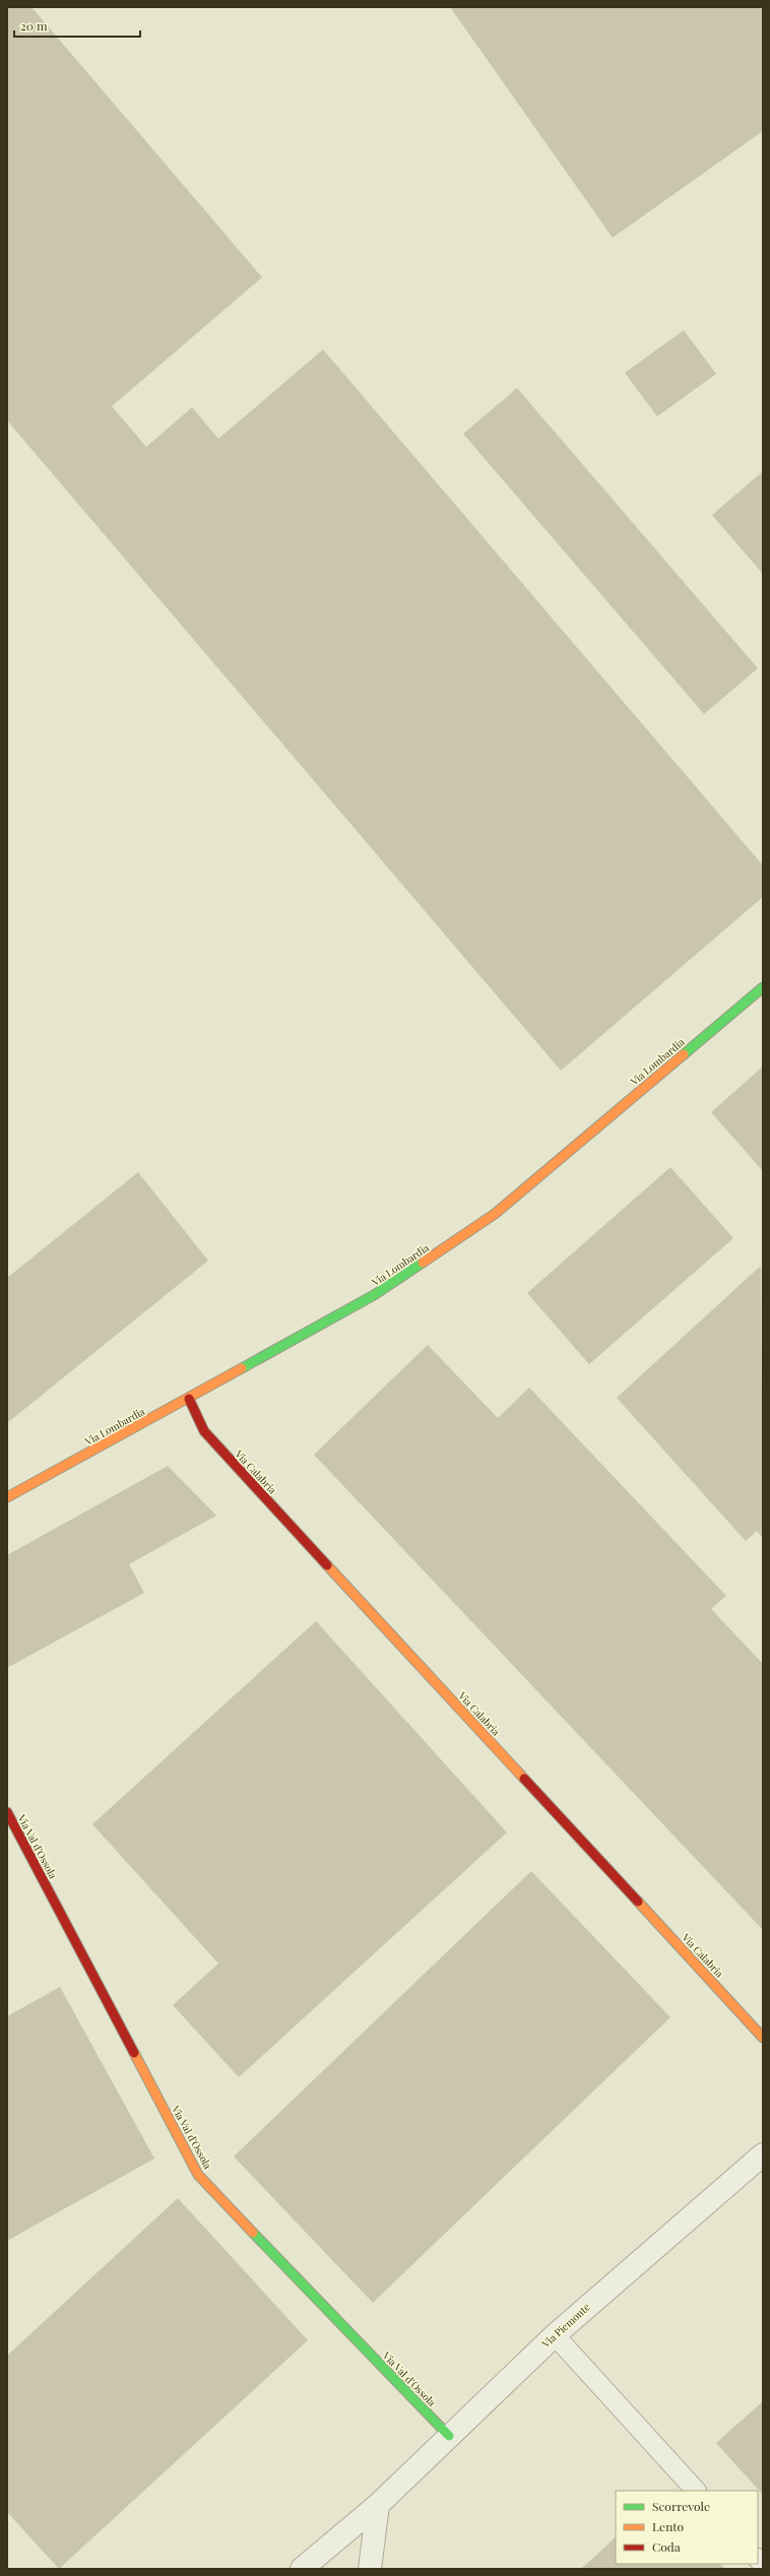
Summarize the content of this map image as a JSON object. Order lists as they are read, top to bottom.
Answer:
{
  "streets": {
    "street": [
      "Via Lombardia",
      "Via Calabria",
      "Via Val d'Ossola",
      "Via Piemonte"
    ]
  },
  "crossings": [
    ["Via Lombardia", "Via Calabria"],
    ["Via Val d'Ossola", "Via Piemonte"]
  ],
  "legend": ["Scorrevole", "Lento", "Coda"],
  "scale_bar": "20 m"
}
